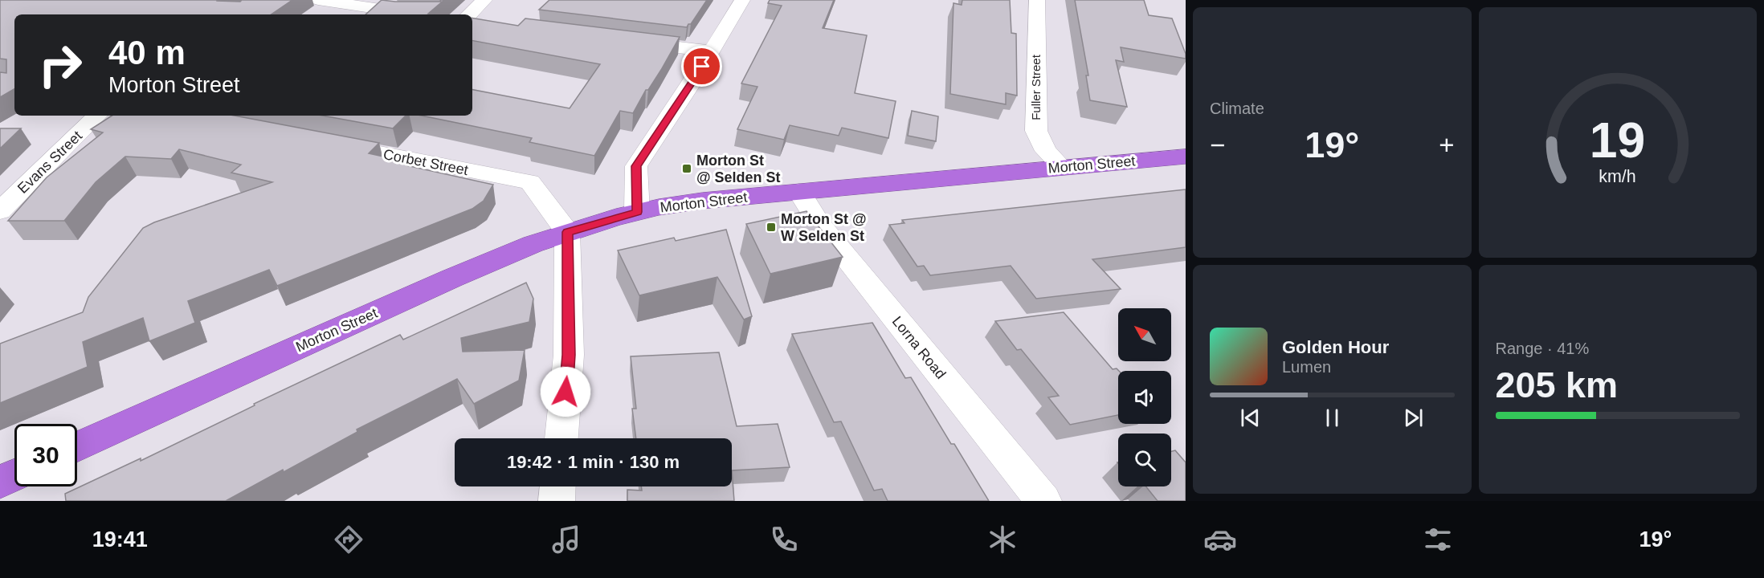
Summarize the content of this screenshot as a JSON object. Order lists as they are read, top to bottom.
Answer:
{
  "streets": {
    "highway": ["Morton Street"],
    "street": [
      "Fuller Street",
      "Evans Street",
      "Corbet Street",
      "Lorna Road"
    ]
  },
  "crossings": [
    ["Fuller Street", "Morton Street"],
    ["Corbet Street", "Morton Street"],
    ["Morton Street", "Lorna Road"]
  ],
  "places": {
    "transit": ["Morton St @ Selden St", "Morton St @ W Selden St"]
  },
  "north": "top left",
  "page": {
    "tile": [
      "Climate",
      ["Range · 41%", "205 km"]
    ],
    "turn": ["40 m", "Morton Street"],
    "heat": ["−", "19°", "+"],
    "song": ["Golden Hour", "Lumen"],
    "limit": "30",
    "trip": "19:42 · 1 min · 130 m",
    "tabs": ["19:41", "19°"],
    "gauge": ["19", "km/h"]
  }
}
